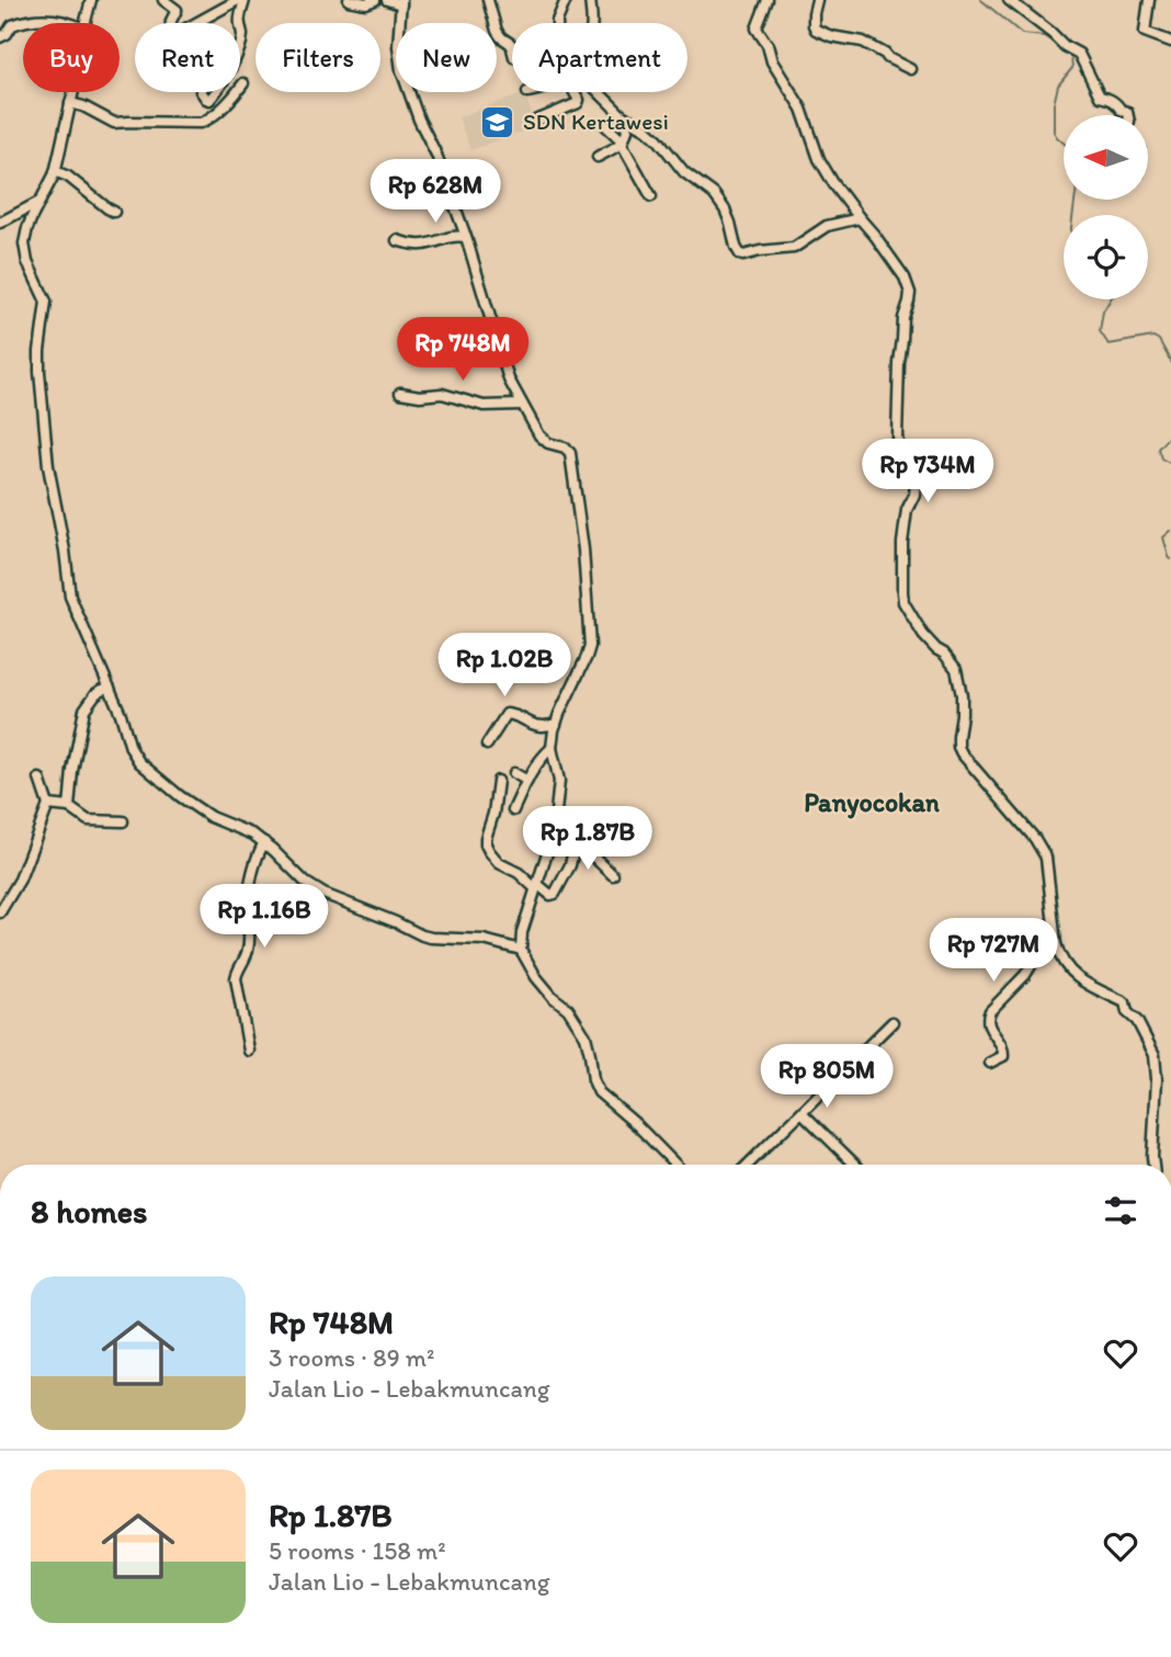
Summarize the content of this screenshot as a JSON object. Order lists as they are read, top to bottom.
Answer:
{
  "districts": ["Panyocokan"],
  "places": {
    "school or university": ["SDN Kertawesi"]
  },
  "north": "left",
  "page": {
    "chip": [
      "Buy",
      "Rent",
      "Filters",
      "New",
      "Apartment"
    ],
    "price": [
      "Rp 628M",
      "Rp 748M",
      "Rp 734M",
      "Rp 1.02B",
      "Rp 1.87B",
      "Rp 1.16B",
      "Rp 727M",
      "Rp 805M"
    ],
    "heading": "8 homes",
    "list": [
      {
        "name": "Rp 748M",
        "note": "3 rooms · 89 m² · Jalan Lio - Lebakmuncang"
      },
      {
        "name": "Rp 1.87B",
        "note": "5 rooms · 158 m² · Jalan Lio - Lebakmuncang"
      }
    ]
  }
}
